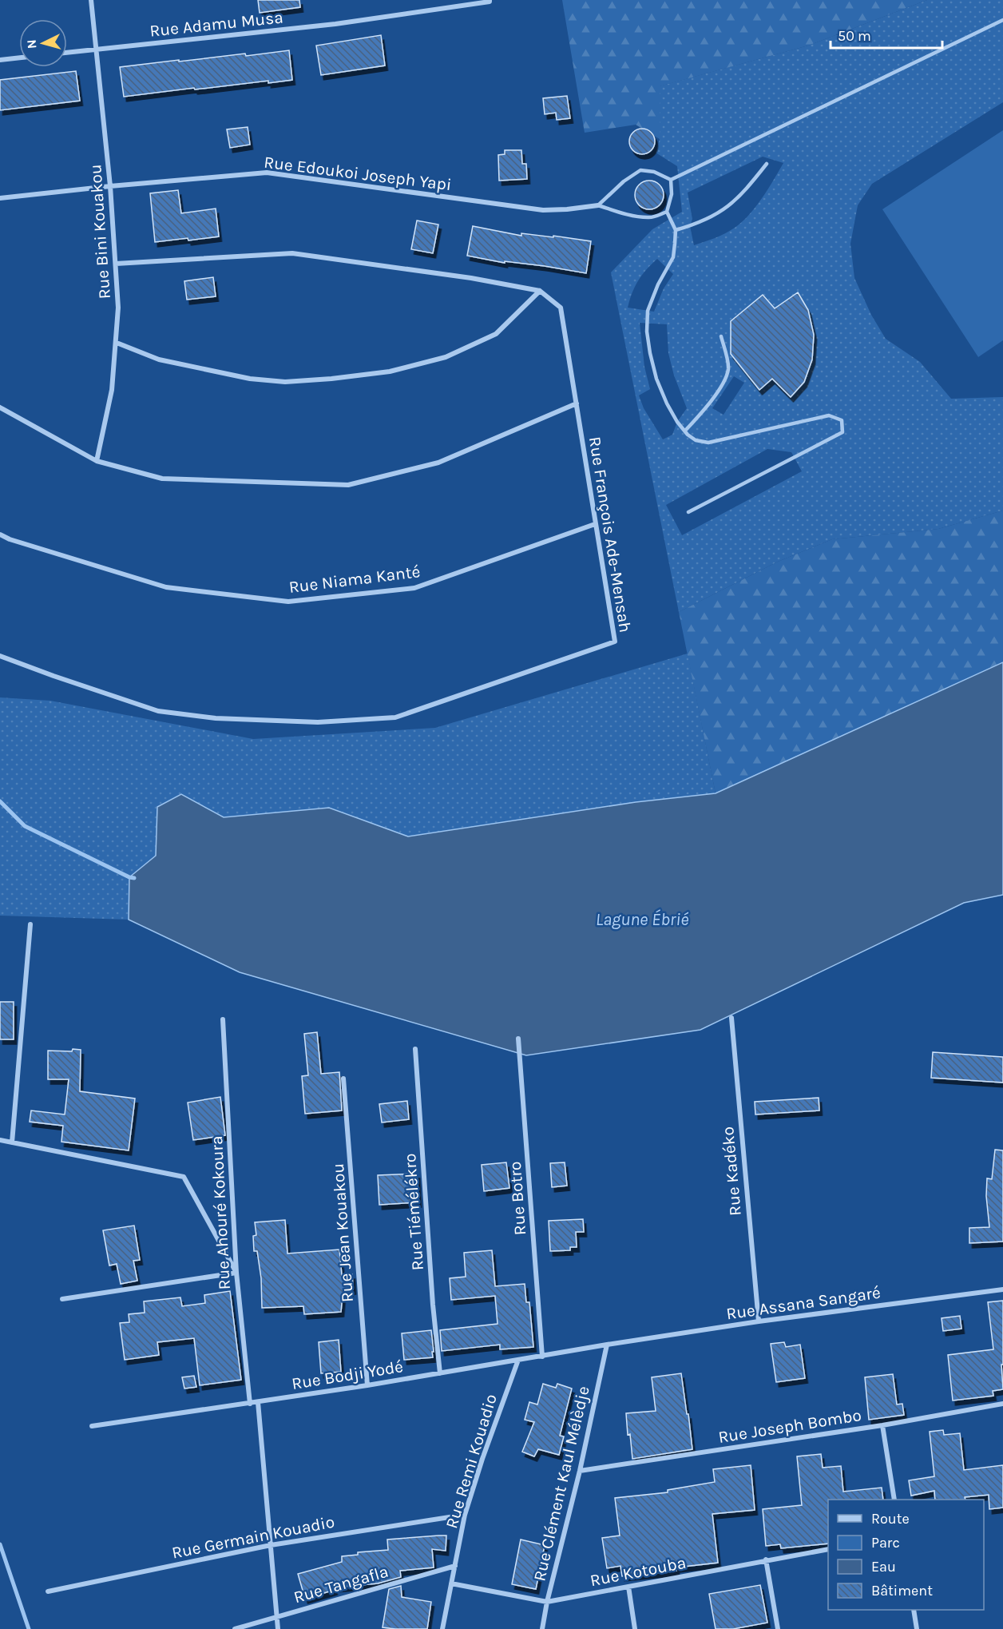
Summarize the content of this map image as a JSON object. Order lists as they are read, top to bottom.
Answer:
{
  "streets": {
    "street": [
      "Rue Adamu Musa",
      "Rue Edoukoi Joseph Yapi",
      "Rue Bini Kouakou",
      "Rue François Ade-Mensah",
      "Rue Niama Kanté",
      "Rue Kadéko",
      "Rue Botro",
      "Rue Tiémélékro",
      "Rue Ahouré Kokoura",
      "Rue Jean Kouakou",
      "Rue Assana Sangaré",
      "Rue Bodji Yodé",
      "Rue Joseph Bombo",
      "Rue Remi Kouadio",
      "Rue Clément Kaul Mélèdje",
      "Rue Germain Kouadio",
      "Rue Kotouba",
      "Rue Tangafla"
    ]
  },
  "crossings": [
    ["Rue Adamu Musa", "Rue Bini Kouakou"],
    ["Rue Edoukoi Joseph Yapi", "Rue Bini Kouakou"],
    ["Rue Bini Kouakou", "Rue François Ade-Mensah"],
    ["Rue François Ade-Mensah", "Rue Niama Kanté"],
    ["Rue Kadéko", "Rue Assana Sangaré"],
    ["Rue Botro", "Rue Bodji Yodé"],
    ["Rue Tiémélékro", "Rue Bodji Yodé"],
    ["Rue Ahouré Kokoura", "Rue Bodji Yodé"],
    ["Rue Jean Kouakou", "Rue Bodji Yodé"],
    ["Rue Assana Sangaré", "Rue Bodji Yodé"],
    ["Rue Assana Sangaré", "Rue Clément Kaul Mélèdje"],
    ["Rue Bodji Yodé", "Rue Remi Kouadio"],
    ["Rue Bodji Yodé", "Rue Clément Kaul Mélèdje"],
    ["Rue Joseph Bombo", "Rue Clément Kaul Mélèdje"],
    ["Rue Remi Kouadio", "Rue Germain Kouadio"],
    ["Rue Remi Kouadio", "Rue Kotouba"],
    ["Rue Remi Kouadio", "Rue Tangafla"],
    ["Rue Clément Kaul Mélèdje", "Rue Kotouba"]
  ],
  "water": ["Lagune Ébrié"],
  "legend": [
    "Route",
    "Parc",
    "Eau",
    "Bâtiment"
  ],
  "scale_bar": "50 m",
  "north": "left"
}
